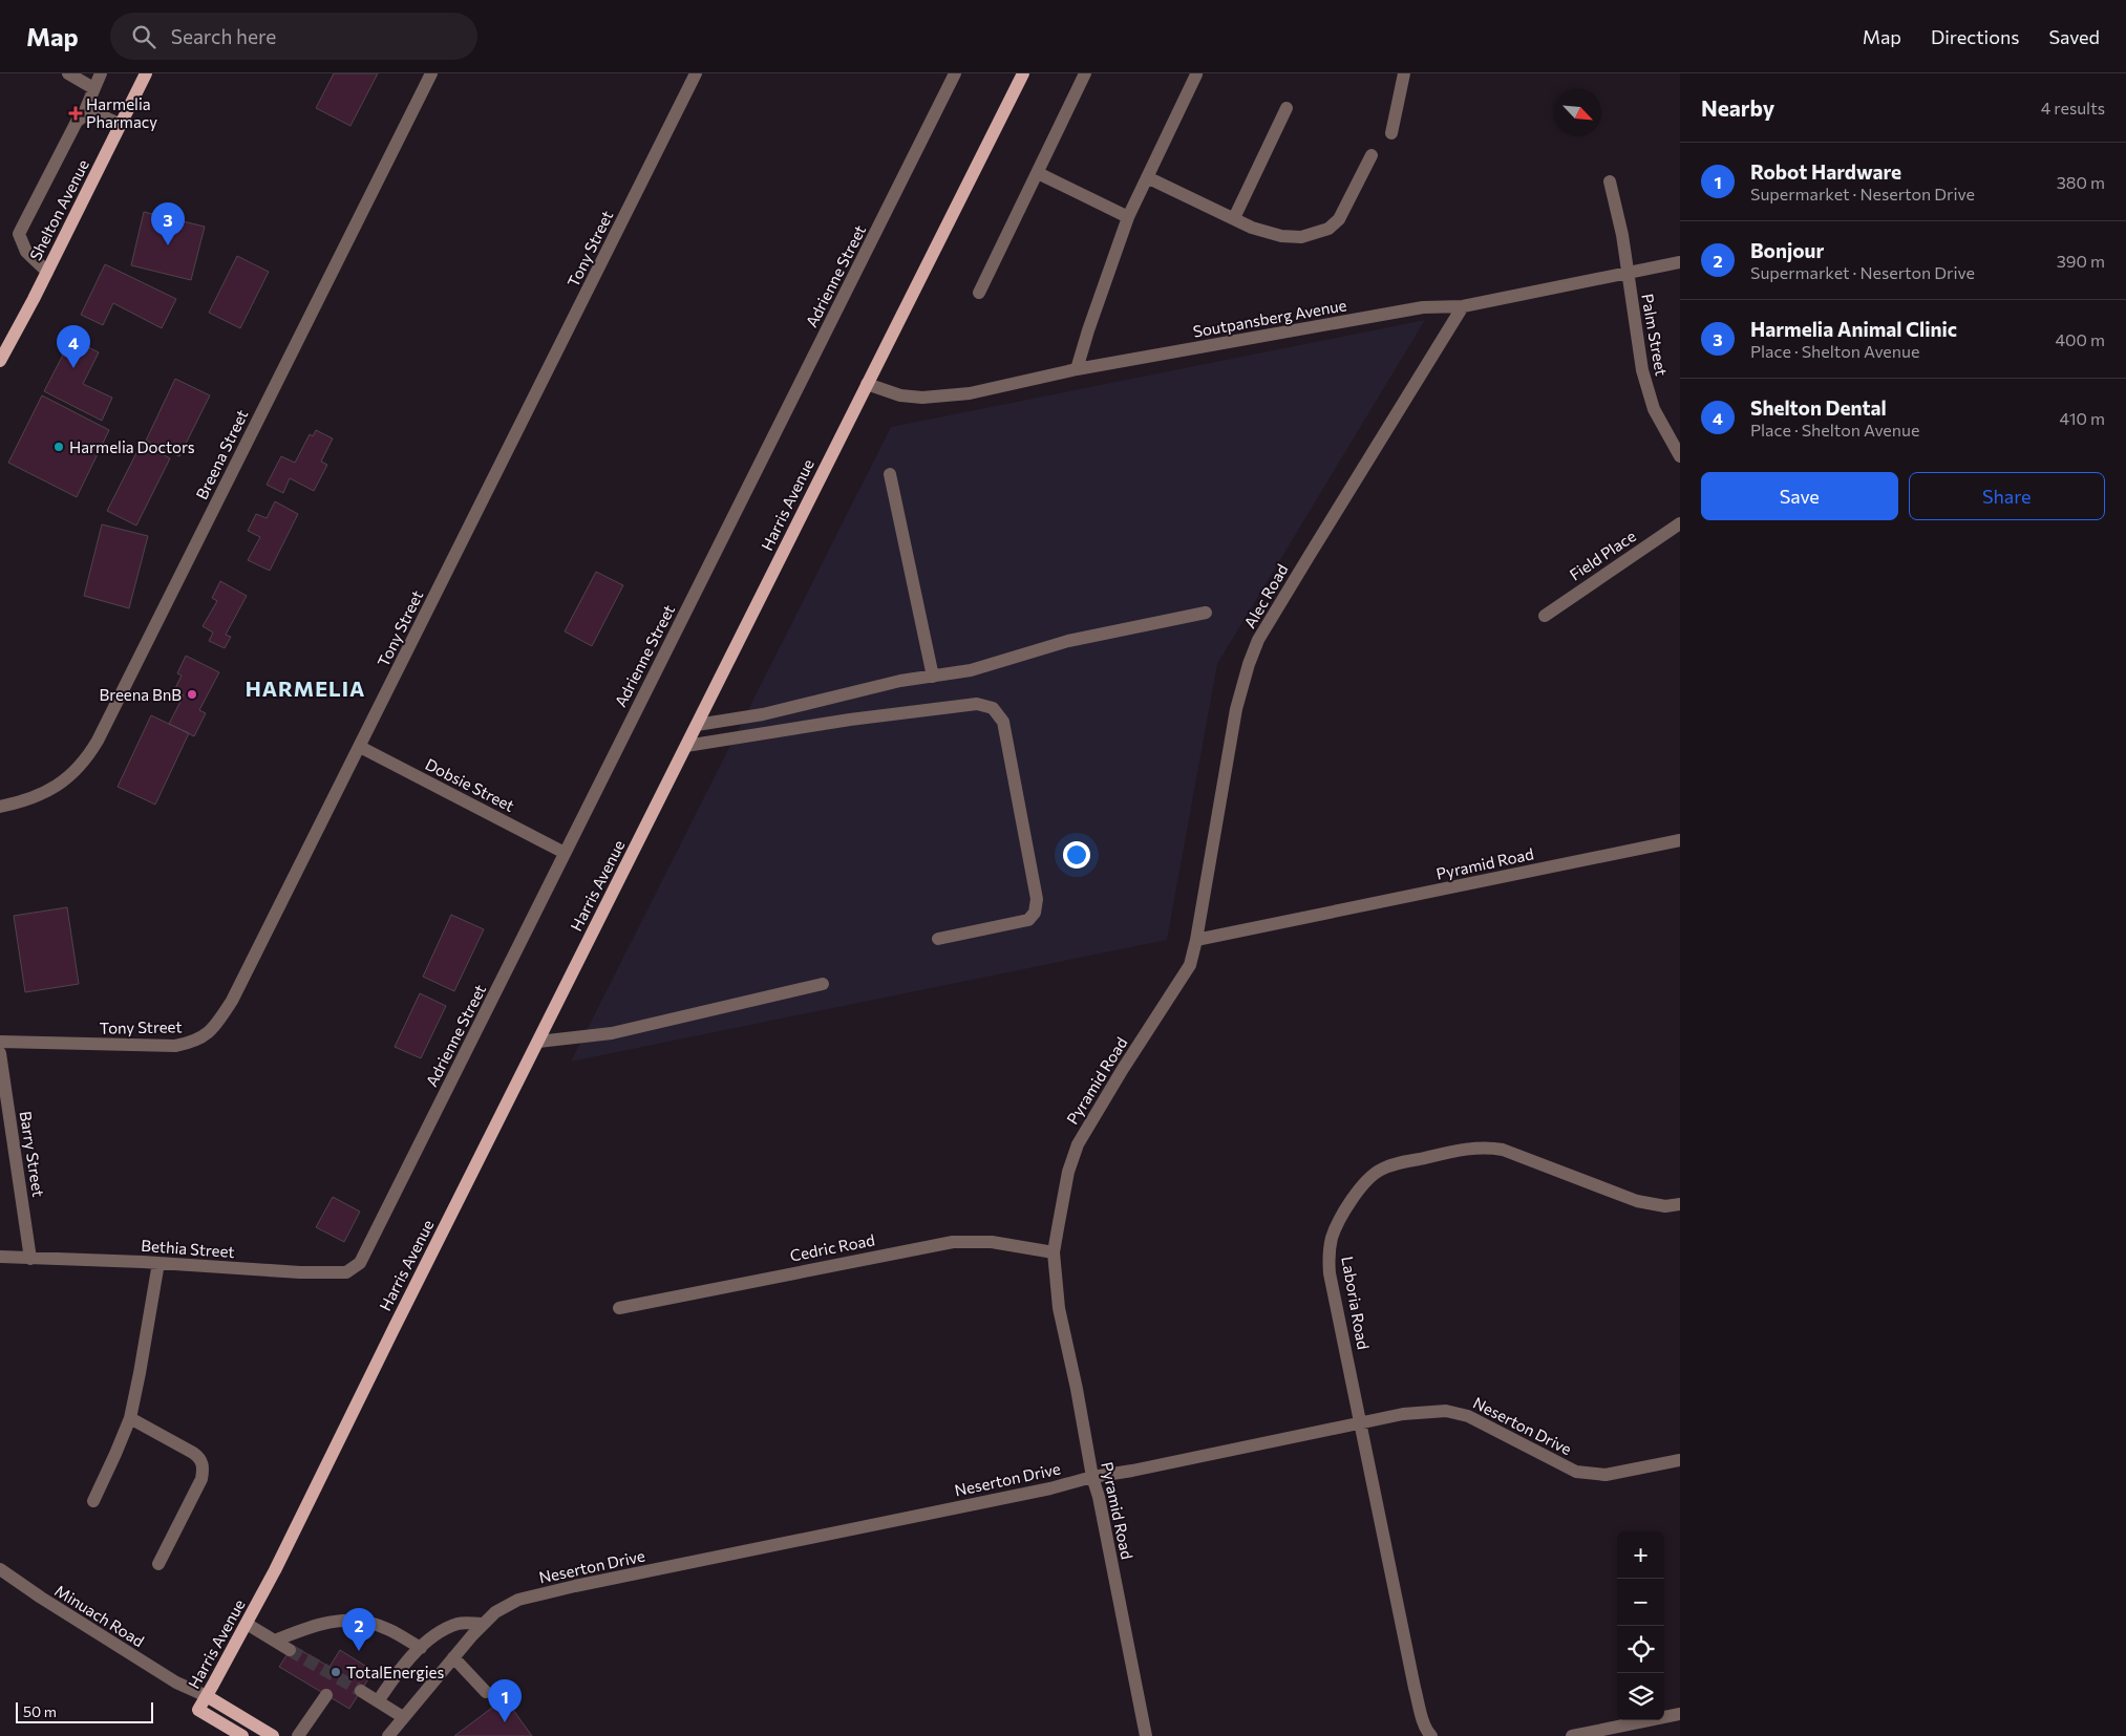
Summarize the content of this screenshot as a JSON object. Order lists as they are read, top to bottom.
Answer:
{
  "streets": {
    "main road": ["Shelton Avenue", "Harris Avenue"],
    "street": [
      "Tony Street",
      "Adrienne Street",
      "Soutpansberg Avenue",
      "Palm Street",
      "Breena Street",
      "Field Place",
      "Alec Road",
      "Dobsie Street",
      "Pyramid Road",
      "Barry Street",
      "Cedric Road",
      "Bethia Street",
      "Laboria Road",
      "Neserton Drive",
      "Minuach Road"
    ]
  },
  "crossings": [
    ["Tony Street", "Dobsie Street"],
    ["Adrienne Street", "Dobsie Street"],
    ["Adrienne Street", "Bethia Street"],
    ["Soutpansberg Avenue", "Palm Street"],
    ["Soutpansberg Avenue", "Harris Avenue"],
    ["Soutpansberg Avenue", "Alec Road"],
    ["Alec Road", "Pyramid Road"],
    ["Pyramid Road", "Cedric Road"],
    ["Pyramid Road", "Neserton Drive"],
    ["Barry Street", "Bethia Street"],
    ["Laboria Road", "Neserton Drive"]
  ],
  "districts": ["HARMELIA"],
  "places": {
    "health": ["Harmelia Pharmacy"],
    "other": ["Harmelia Doctors", "Breena BnB", "TotalEnergies"]
  },
  "scale_bar": "50 m",
  "north": "bottom right",
  "page": {
    "header": "Map",
    "search": "Search here",
    "nav": ["Map", "Directions", "Saved"],
    "heading": ["Nearby", "4 results"],
    "list": [
      {
        "mark": "1",
        "name": "Robot Hardware",
        "note": "Supermarket · Neserton Drive",
        "value": "380 m"
      },
      {
        "mark": "2",
        "name": "Bonjour",
        "note": "Supermarket · Neserton Drive",
        "value": "390 m"
      },
      {
        "mark": "3",
        "name": "Harmelia Animal Clinic",
        "note": "Place · Shelton Avenue",
        "value": "400 m"
      },
      {
        "mark": "4",
        "name": "Shelton Dental",
        "note": "Place · Shelton Avenue",
        "value": "410 m"
      }
    ],
    "pins": [
      "3",
      "4",
      "2",
      "1"
    ],
    "buttons": ["Save", "Share"],
    "map_buttons": ["+", "−"],
    "scale": "50 m"
  }
}
